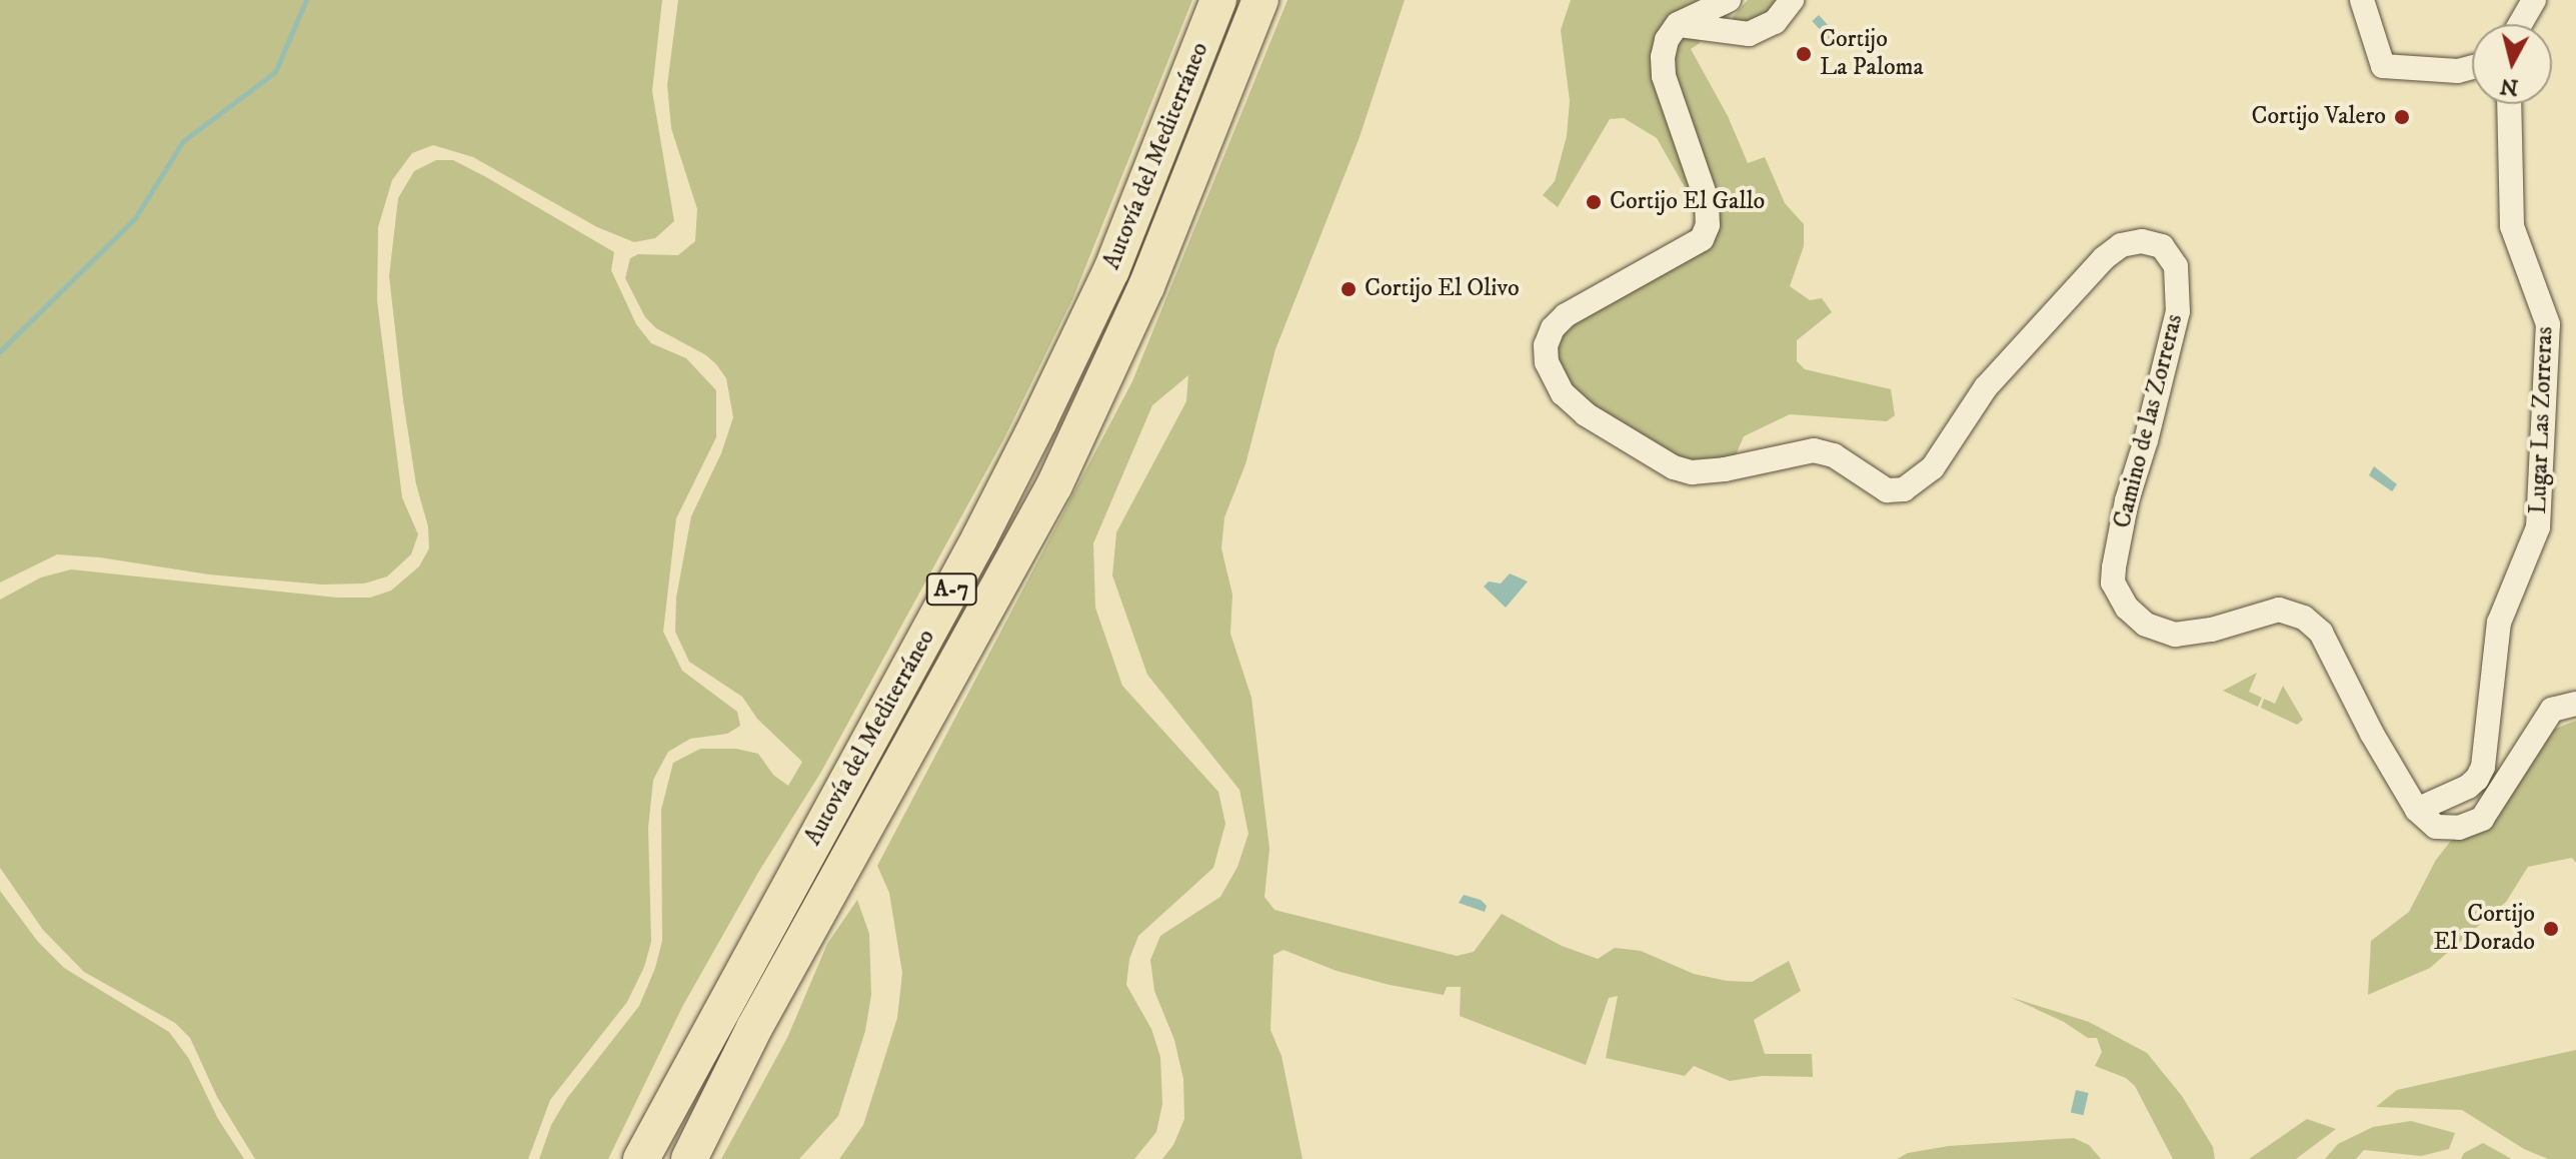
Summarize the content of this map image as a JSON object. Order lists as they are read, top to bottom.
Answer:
{
  "streets": {
    "highway": ["Autovía del Mediterráneo", "A-7"],
    "street": ["Lugar Las Zorreras", "Camino de las Zorreras"]
  },
  "crossings": [
    ["Lugar Las Zorreras", "Camino de las Zorreras"]
  ],
  "places": [
    "Cortijo La Paloma",
    "Cortijo Valero",
    "Cortijo El Gallo",
    "Cortijo El Olivo",
    "Cortijo El Dorado"
  ],
  "north": "bottom"
}
